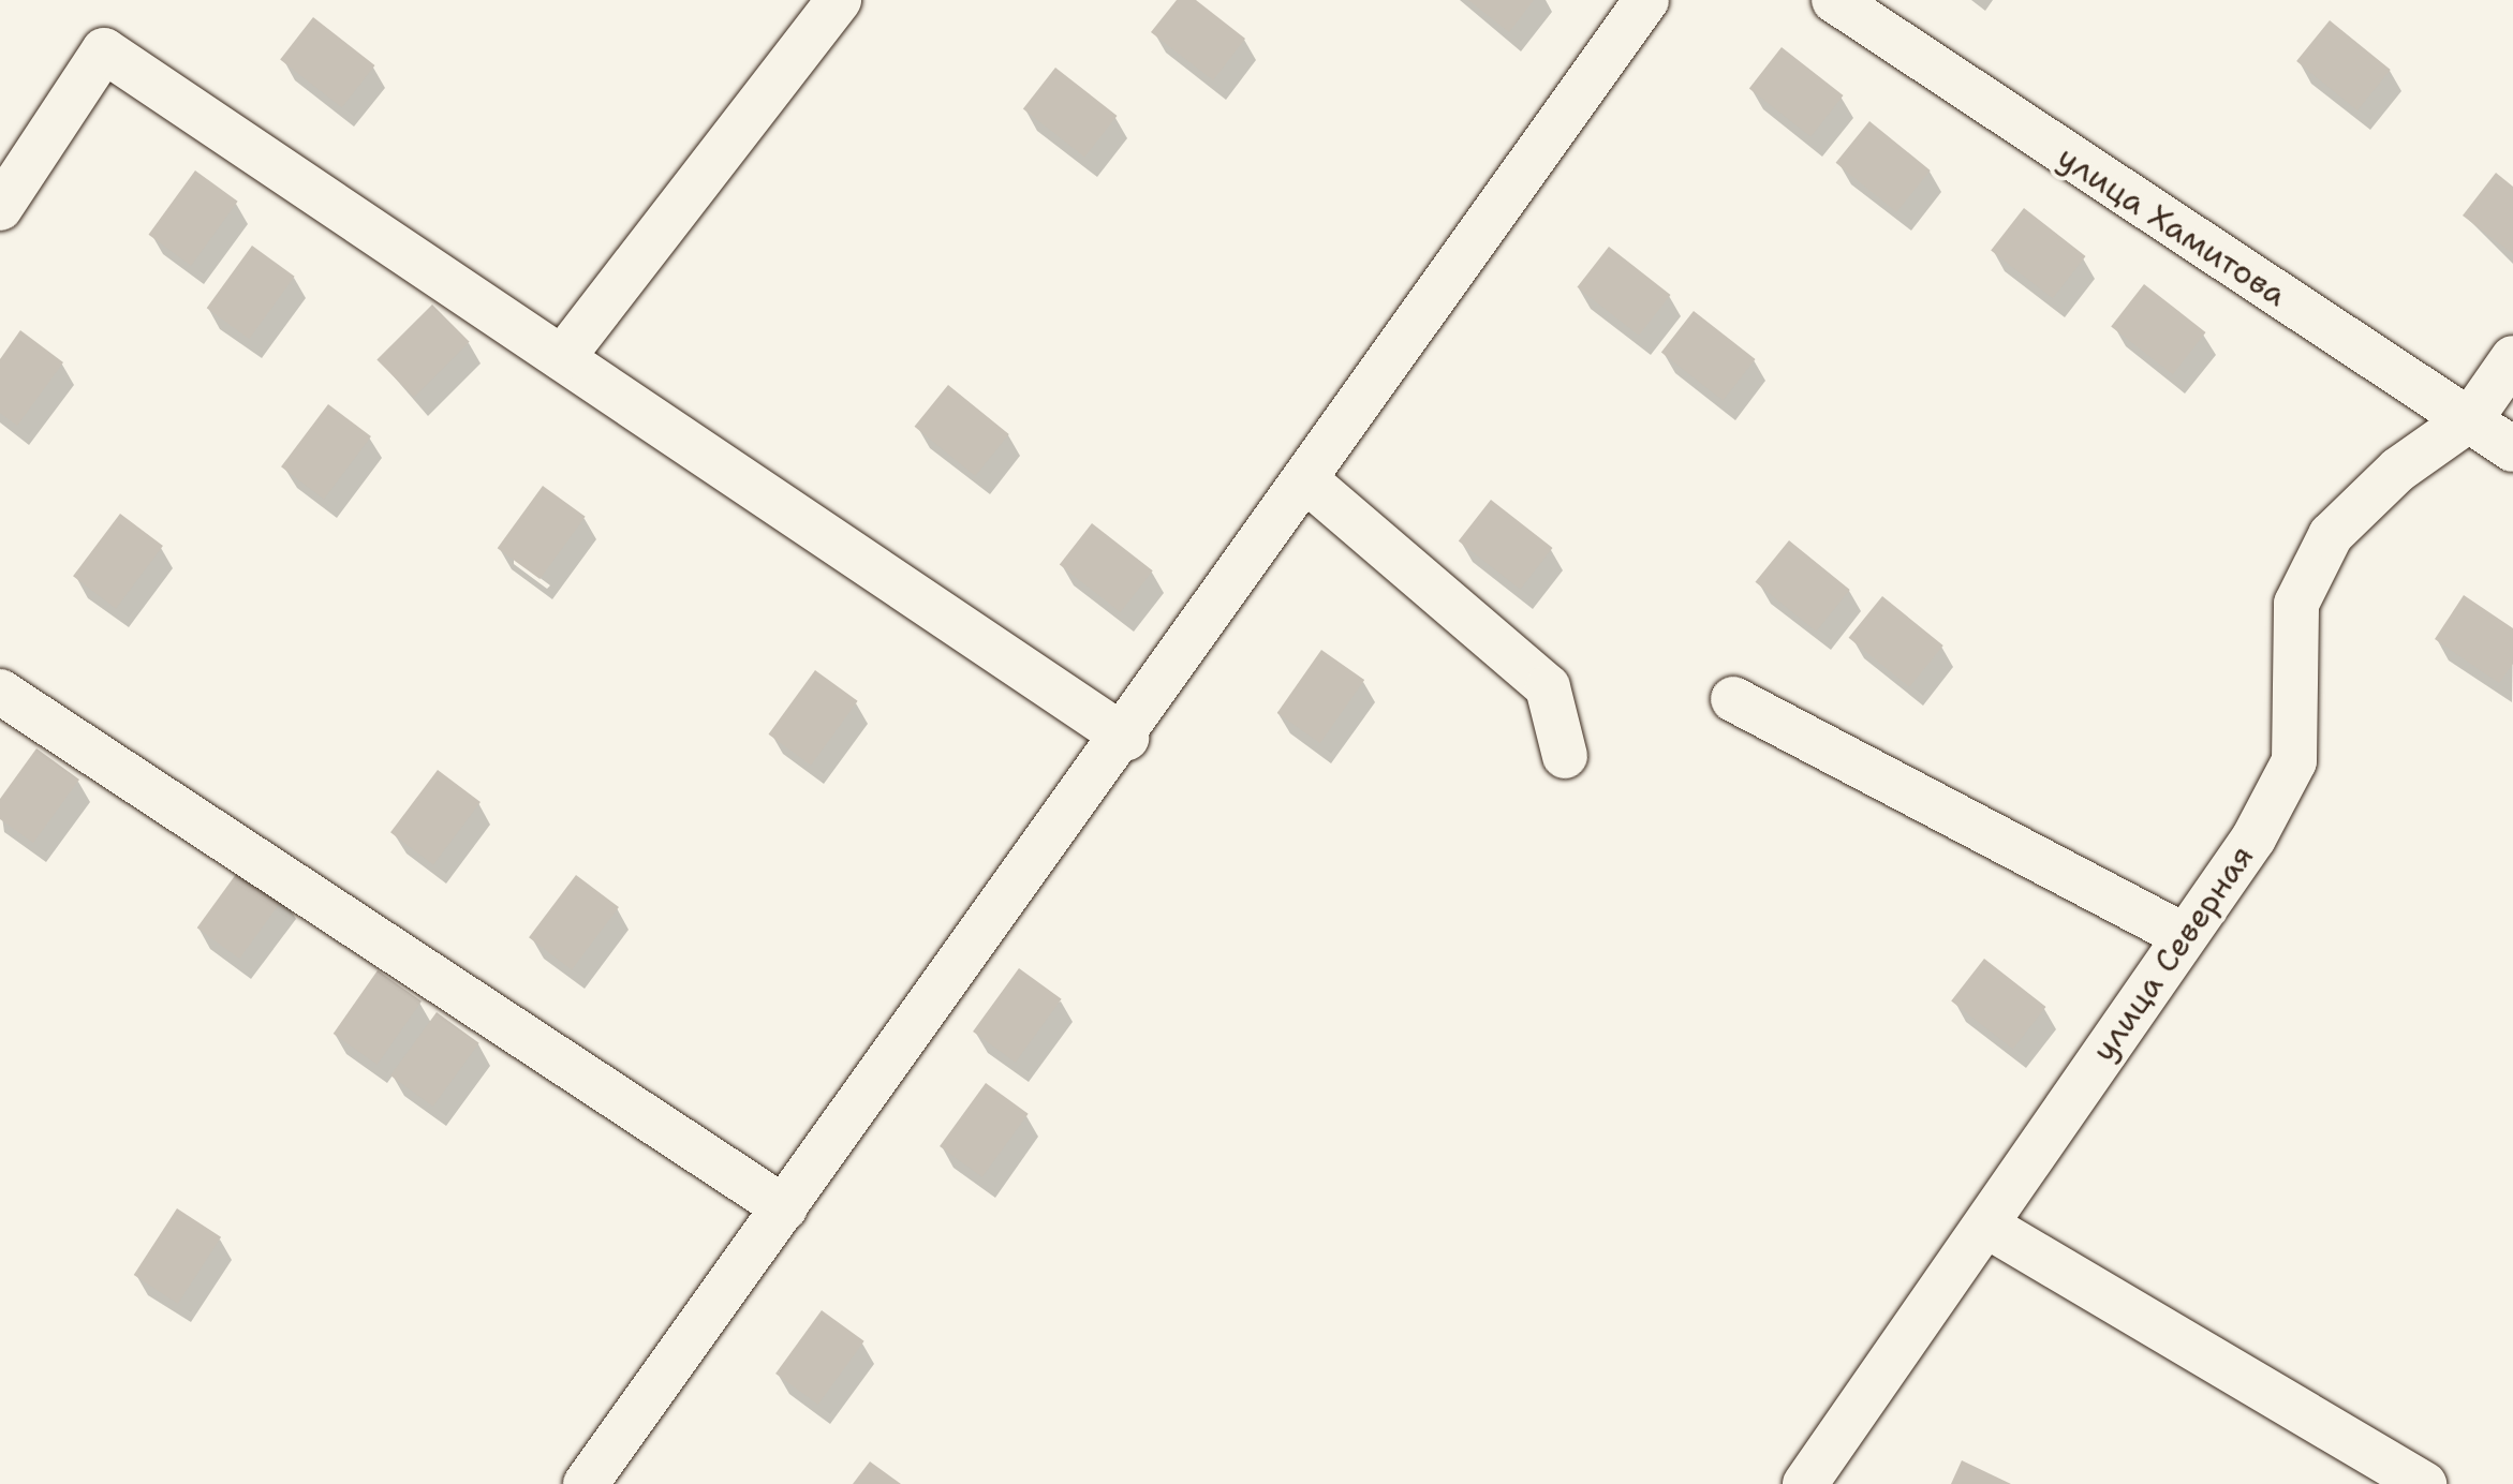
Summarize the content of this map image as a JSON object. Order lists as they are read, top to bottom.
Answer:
{
  "streets": {
    "street": ["улица Хамитова", "улица Северная"]
  },
  "crossings": [
    ["улица Хамитова", "улица Северная"]
  ]
}
